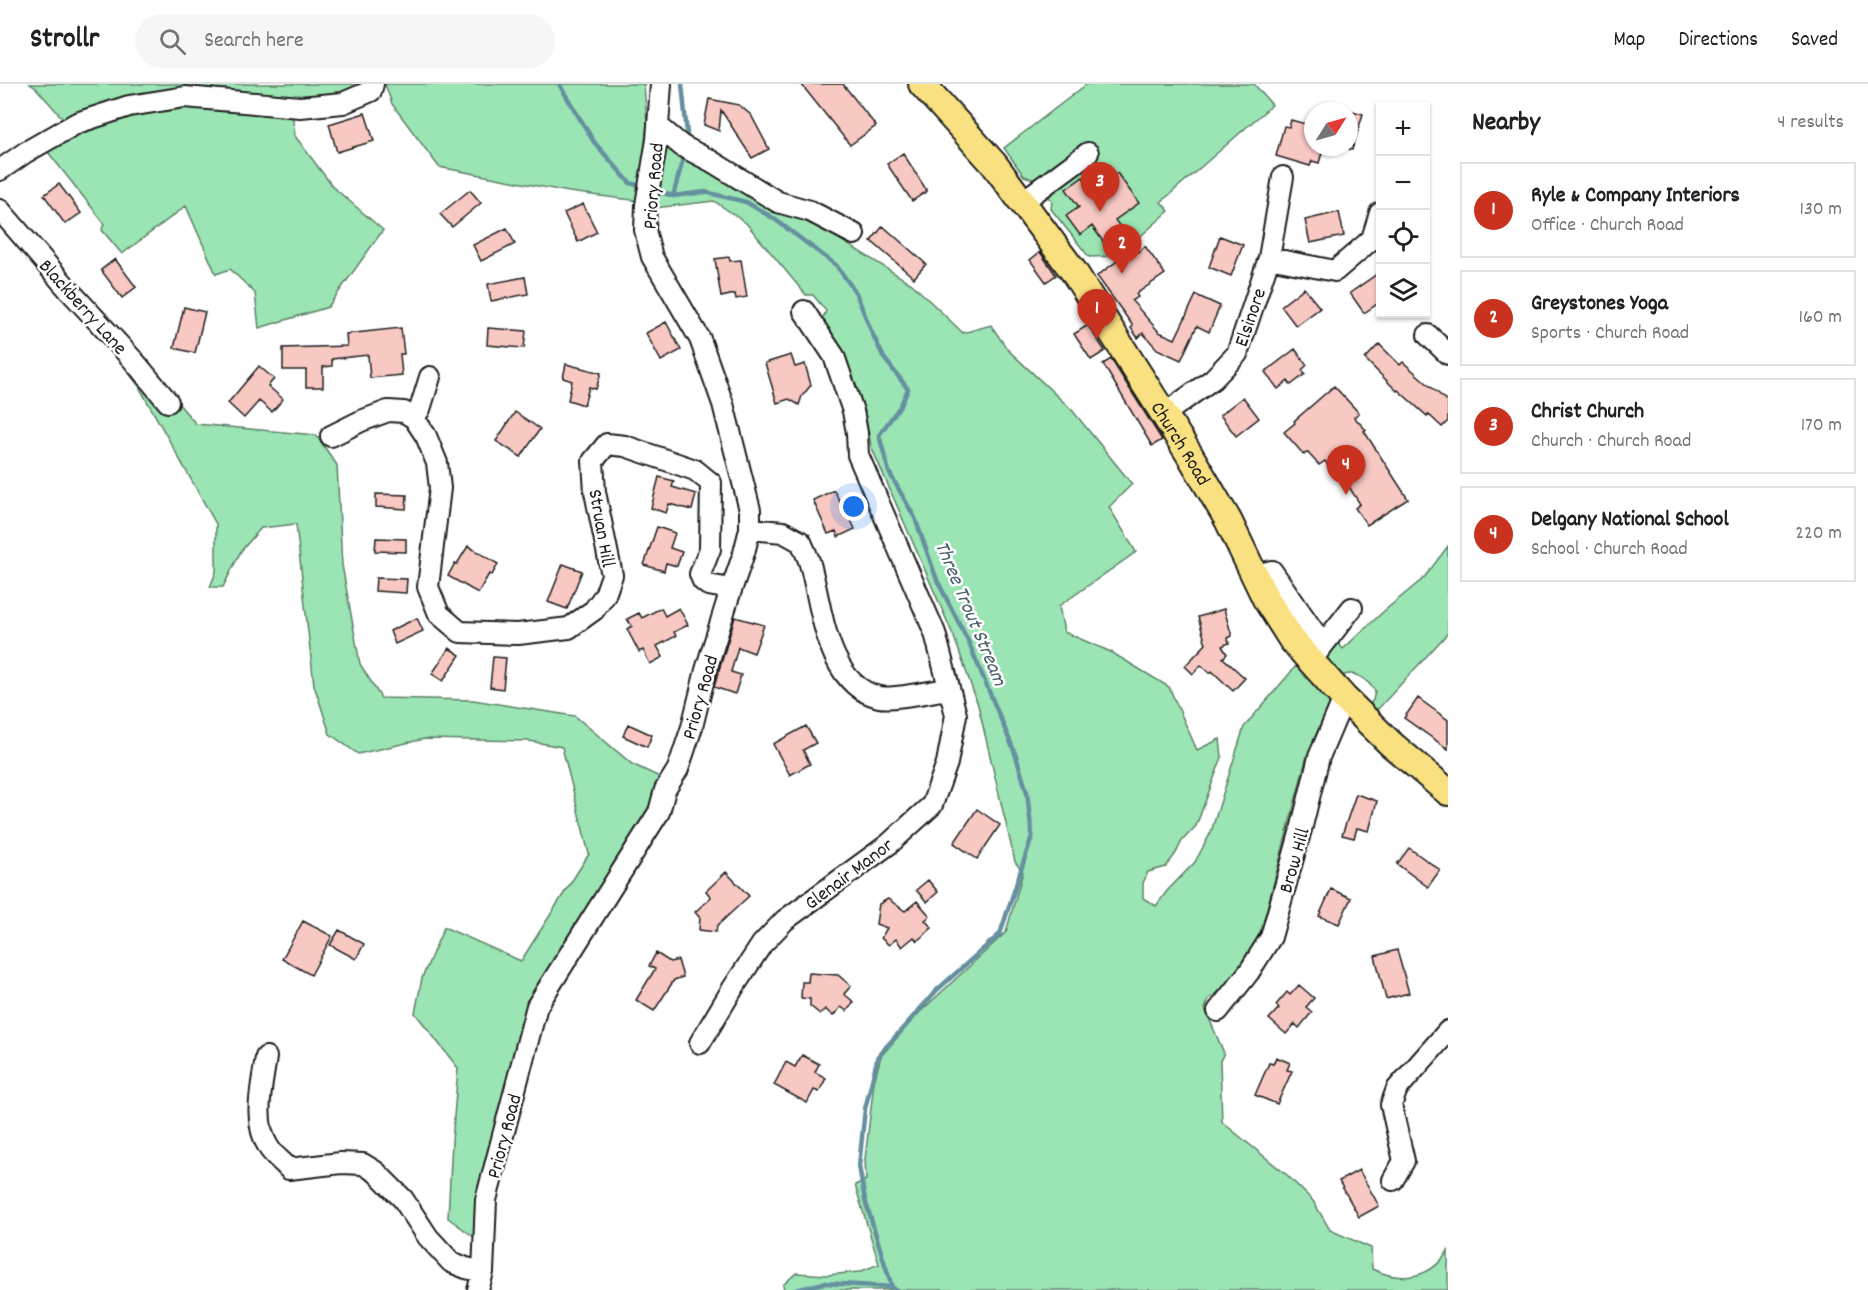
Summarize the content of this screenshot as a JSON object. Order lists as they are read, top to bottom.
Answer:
{
  "streets": {
    "main road": ["Church Road"],
    "street": [
      "Priory Road",
      "Blackberry Lane",
      "Elsinore",
      "Struan Hill",
      "Brow Hill",
      "Glenair Manor"
    ]
  },
  "crossings": [
    ["Priory Road", "Struan Hill"],
    ["Elsinore", "Church Road"],
    ["Church Road", "Brow Hill"]
  ],
  "water": ["Three Trout Stream"],
  "north": "top right",
  "page": {
    "header": "Strollr",
    "search": "Search here",
    "nav": ["Map", "Directions", "Saved"],
    "heading": ["Nearby", "4 results"],
    "map_buttons": ["+", "−"],
    "pins": [
      "3",
      "2",
      "1",
      "4"
    ],
    "list": [
      {
        "mark": "1",
        "name": "Ryle & Company Interiors",
        "note": "Office · Church Road",
        "value": "130 m"
      },
      {
        "mark": "2",
        "name": "Greystones Yoga",
        "note": "Sports · Church Road",
        "value": "160 m"
      },
      {
        "mark": "3",
        "name": "Christ Church",
        "note": "Church · Church Road",
        "value": "170 m"
      },
      {
        "mark": "4",
        "name": "Delgany National School",
        "note": "School · Church Road",
        "value": "220 m"
      }
    ]
  }
}
